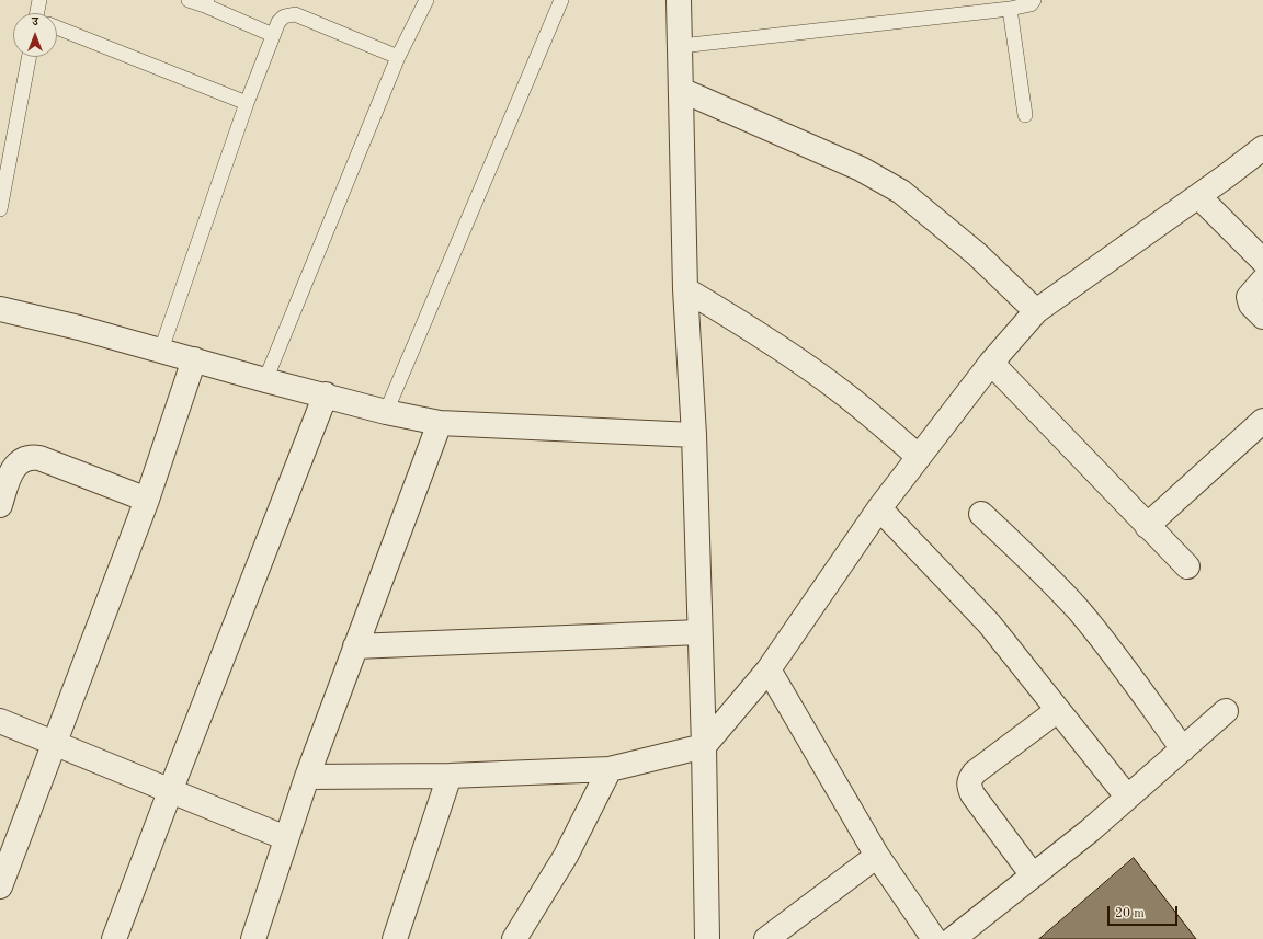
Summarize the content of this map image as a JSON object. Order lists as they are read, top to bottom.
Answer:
{
  "scale_bar": "20 m",
  "north": "top"
}
